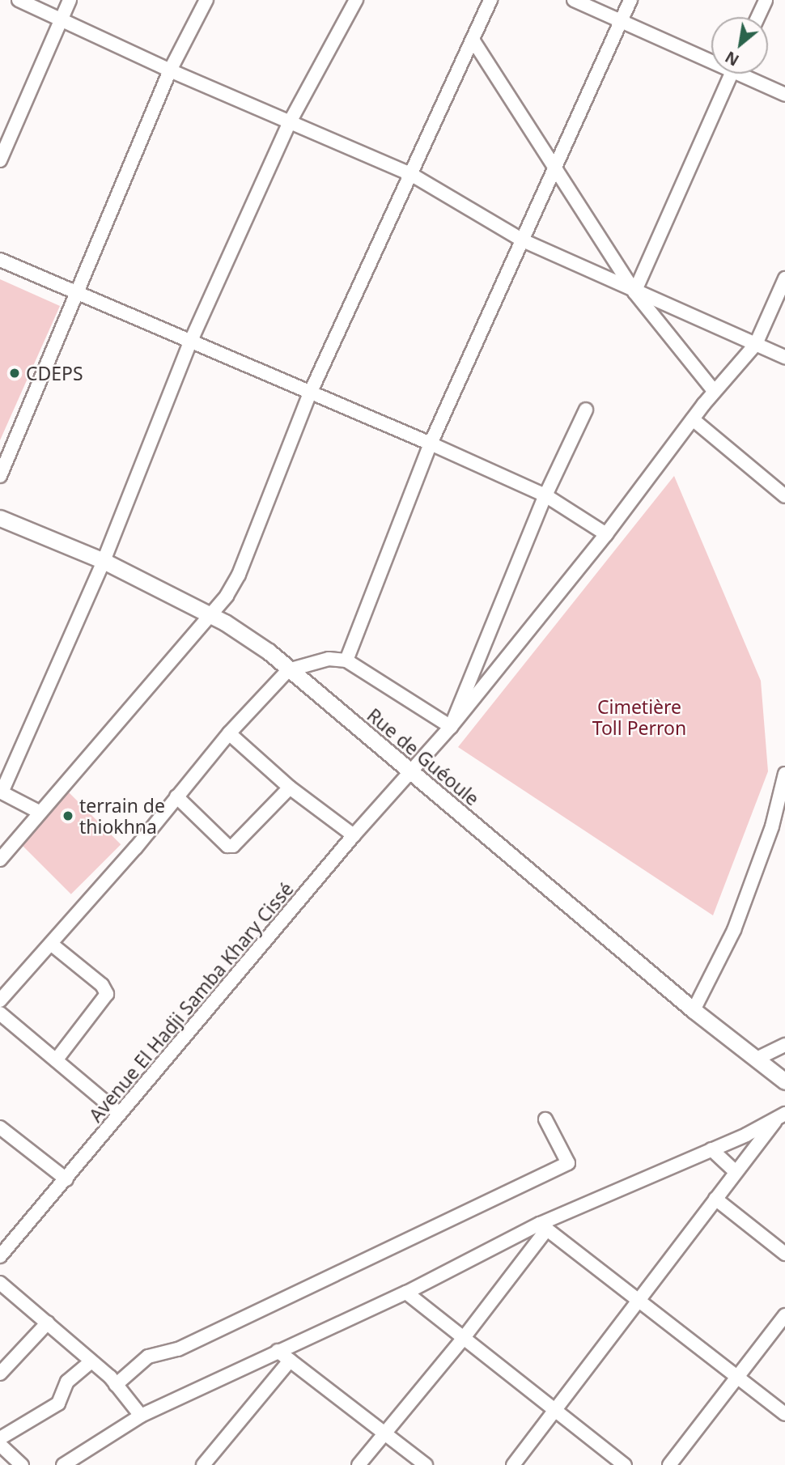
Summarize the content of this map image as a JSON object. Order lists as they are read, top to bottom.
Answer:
{
  "streets": {
    "main road": ["Rue de Guéoule"],
    "street": ["Avenue El Hadji Samba Khary Cissé"]
  },
  "crossings": [
    ["Rue de Guéoule", "Avenue El Hadji Samba Khary Cissé"]
  ],
  "parks": ["Cimetière Toll Perron"],
  "places": ["CDEPS", "terrain de thiokhna"],
  "north": "bottom left"
}
